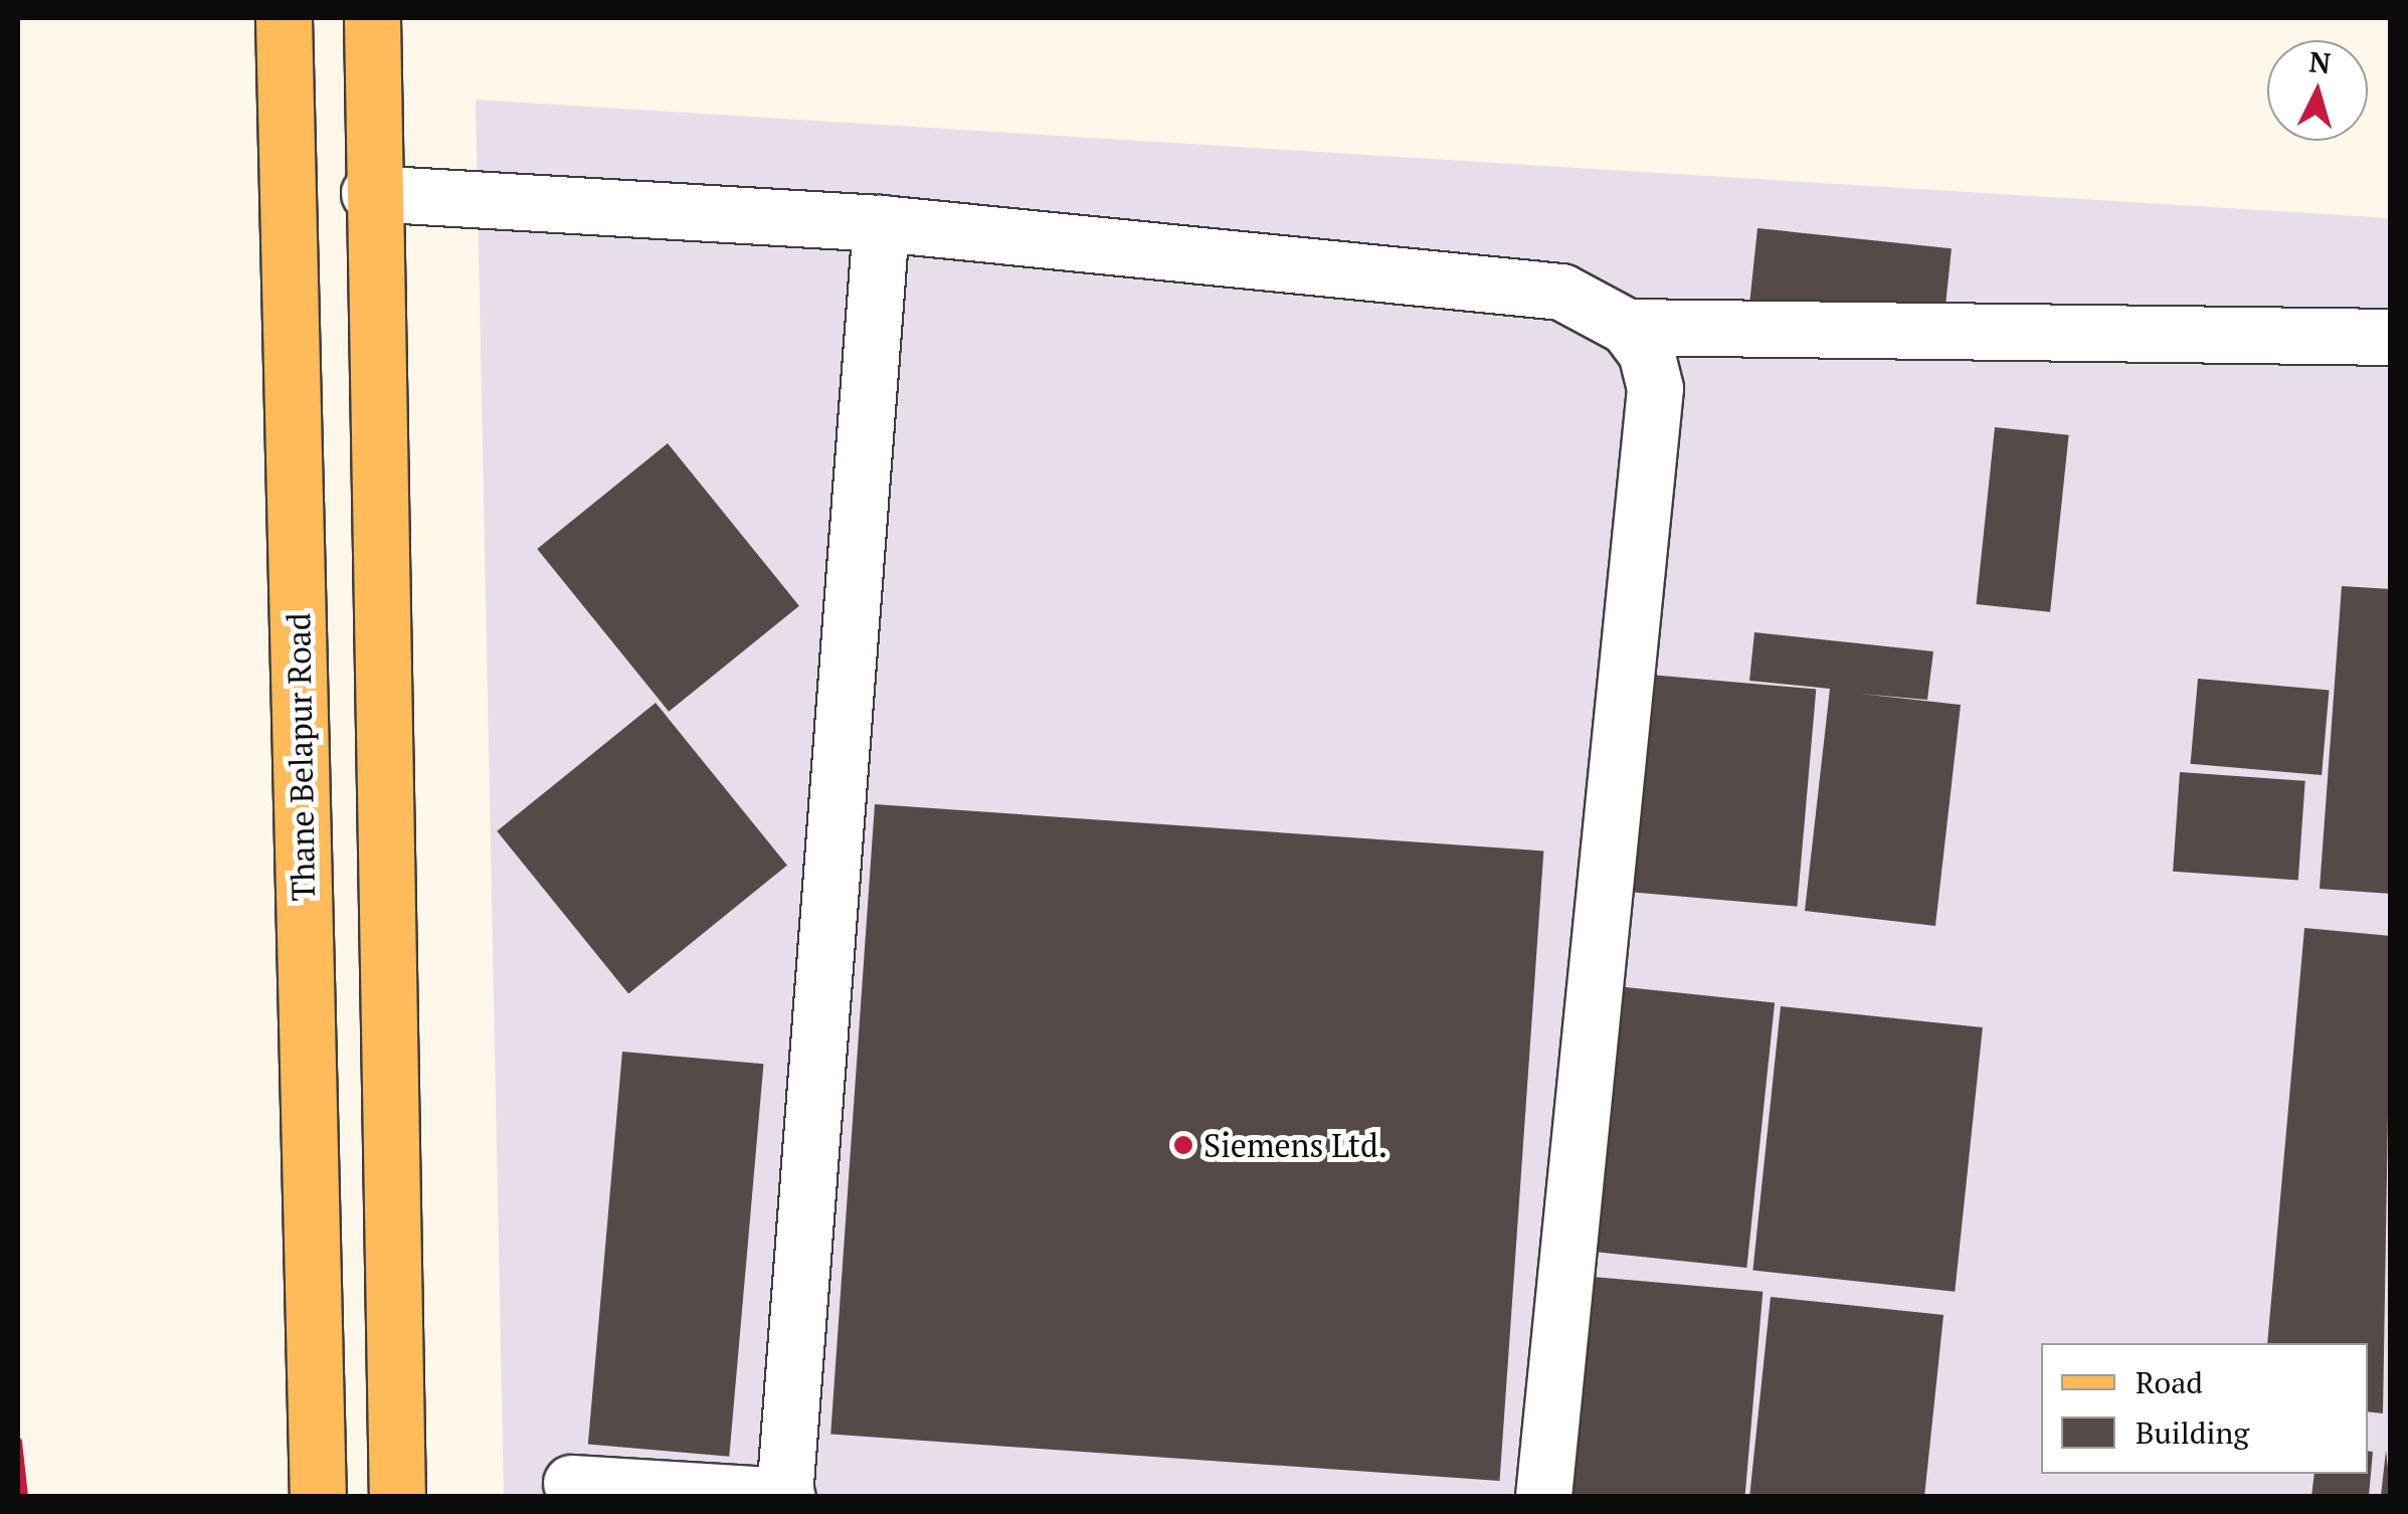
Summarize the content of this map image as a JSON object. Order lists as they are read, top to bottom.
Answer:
{
  "streets": {
    "main road": ["Thane Belapur Road"]
  },
  "places": ["Siemens Ltd."],
  "legend": ["Road", "Building"],
  "north": "top"
}
